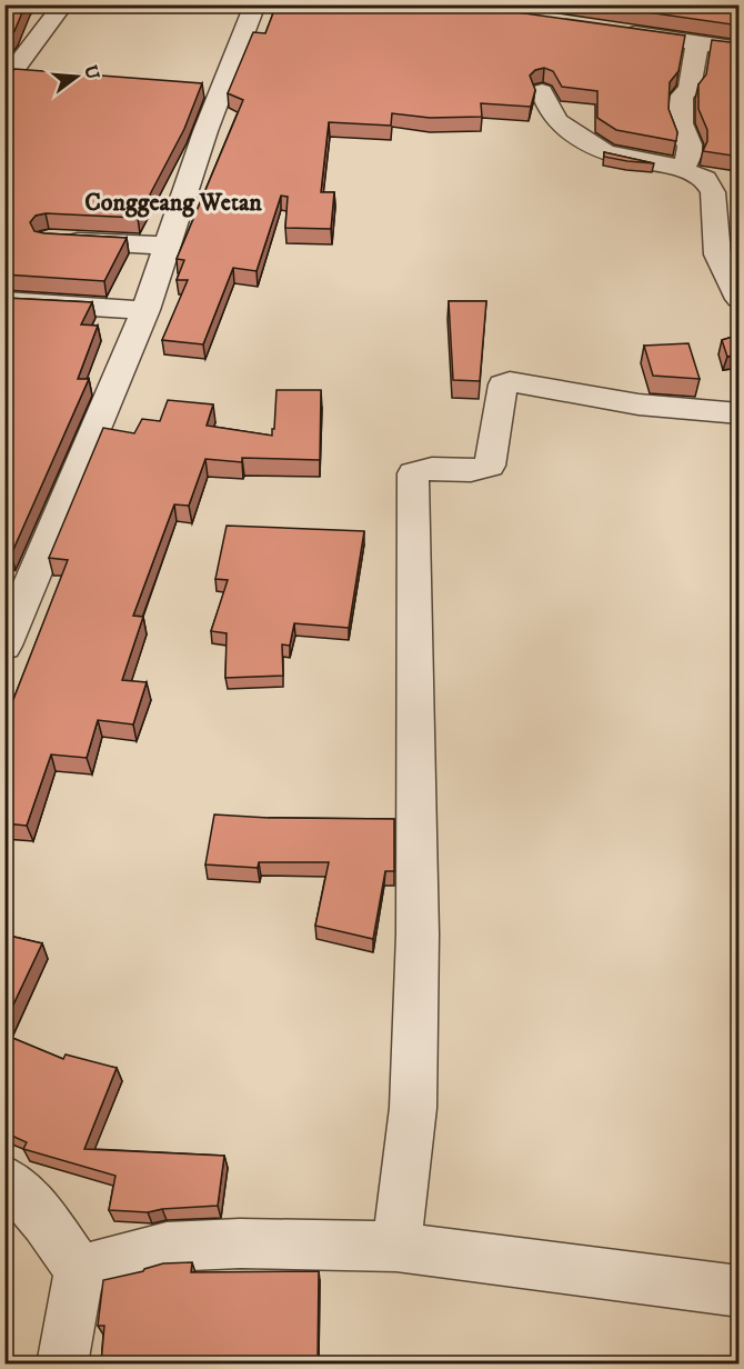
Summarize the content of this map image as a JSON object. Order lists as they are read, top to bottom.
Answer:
{
  "districts": ["Conggeang Wetan"],
  "north": "right"
}
